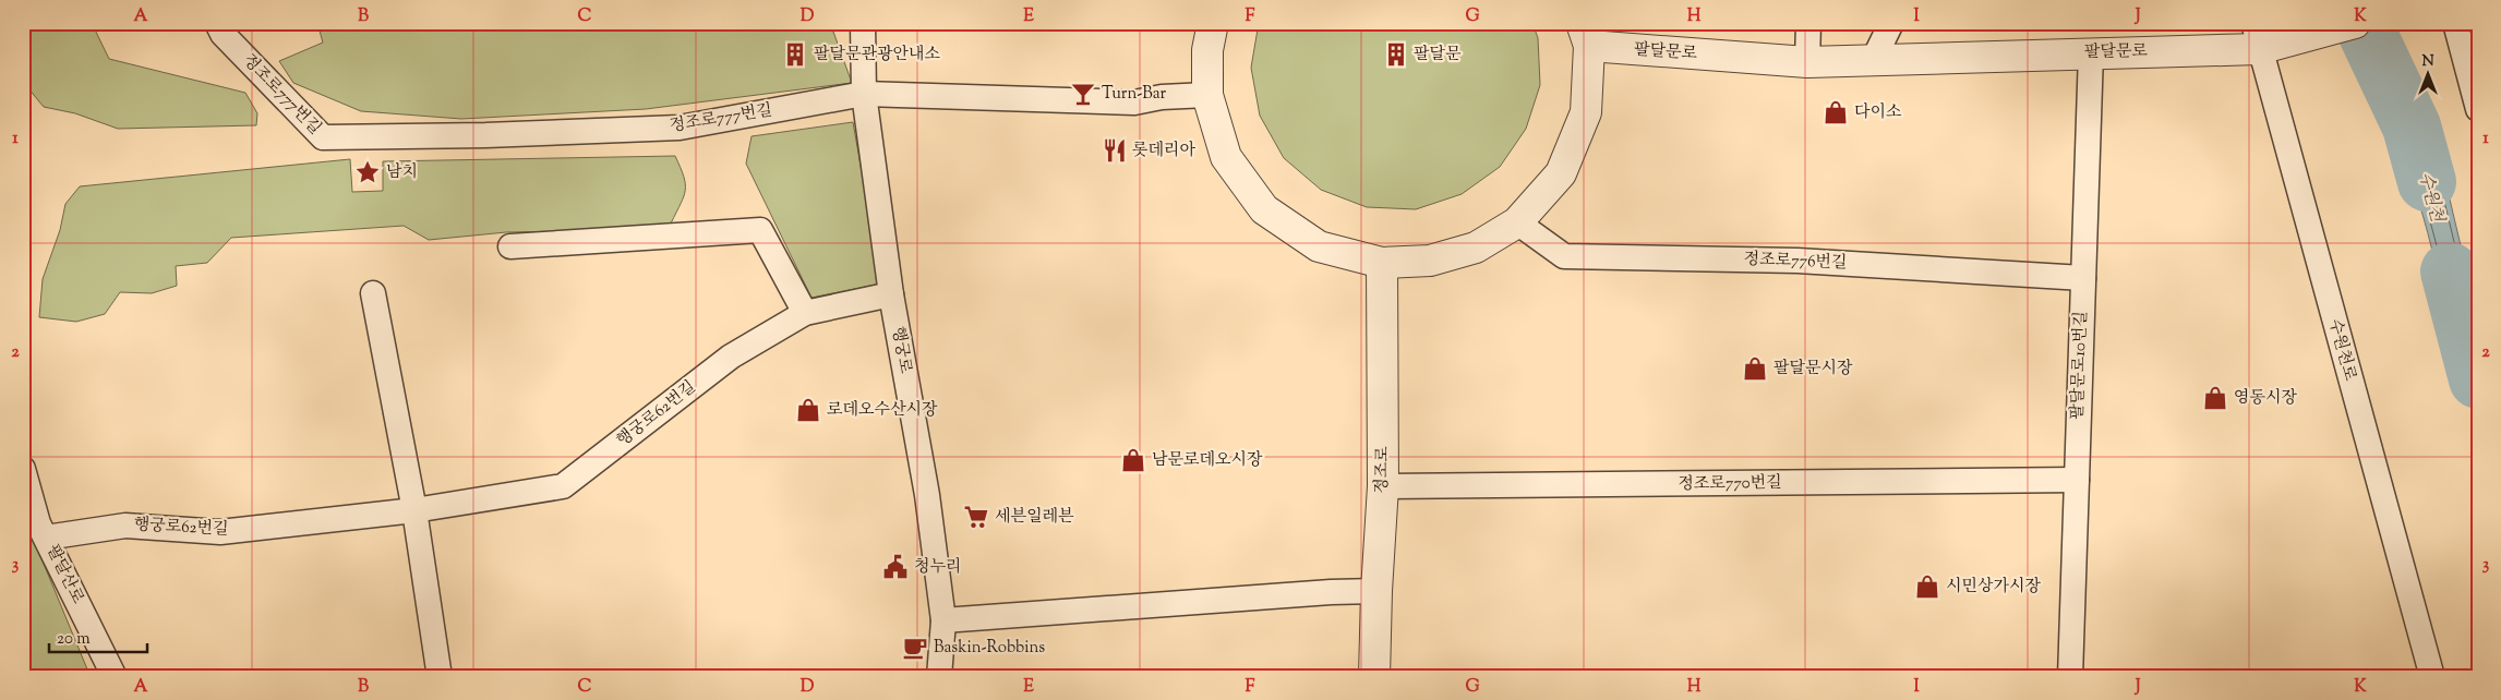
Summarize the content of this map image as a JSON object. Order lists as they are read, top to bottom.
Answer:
{
  "streets": {
    "street": [
      "팔달문로",
      "정조로777번길",
      "정조로776번길",
      "행궁로",
      "수원천로",
      "팔달문로10번길",
      "행궁로62번길",
      "정조로",
      "정조로770번길",
      "팔달산로"
    ]
  },
  "crossings": [
    ["팔달문로", "수원천로"],
    ["팔달문로", "팔달문로10번길"],
    ["정조로777번길", "행궁로"],
    ["정조로776번길", "팔달문로10번길"],
    ["행궁로", "행궁로62번길"],
    ["팔달문로10번길", "정조로770번길"],
    ["행궁로62번길", "팔달산로"],
    ["정조로", "정조로770번길"]
  ],
  "water": ["수원천"],
  "places": {
    "building": ["팔달문관광안내소", "팔달문"],
    "bar": ["Turn-Bar"],
    "shop": [
      "다이소",
      "팔달문시장",
      "영동시장",
      "로데오수산시장",
      "남문로데오시장",
      "시민상가시장"
    ],
    "restaurant": ["롯데리아"],
    "place": ["남치"],
    "supermarket": ["세븐일레븐"],
    "public building": ["청누리"],
    "cafe": ["Baskin-Robbins"]
  },
  "scale_bar": "20 m",
  "north": "top",
  "grid": {
    "columns": [
      "A",
      "B",
      "C",
      "D",
      "E",
      "F",
      "G",
      "H",
      "I",
      "J",
      "K"
    ],
    "rows": ["1", "2", "3"]
  }
}
